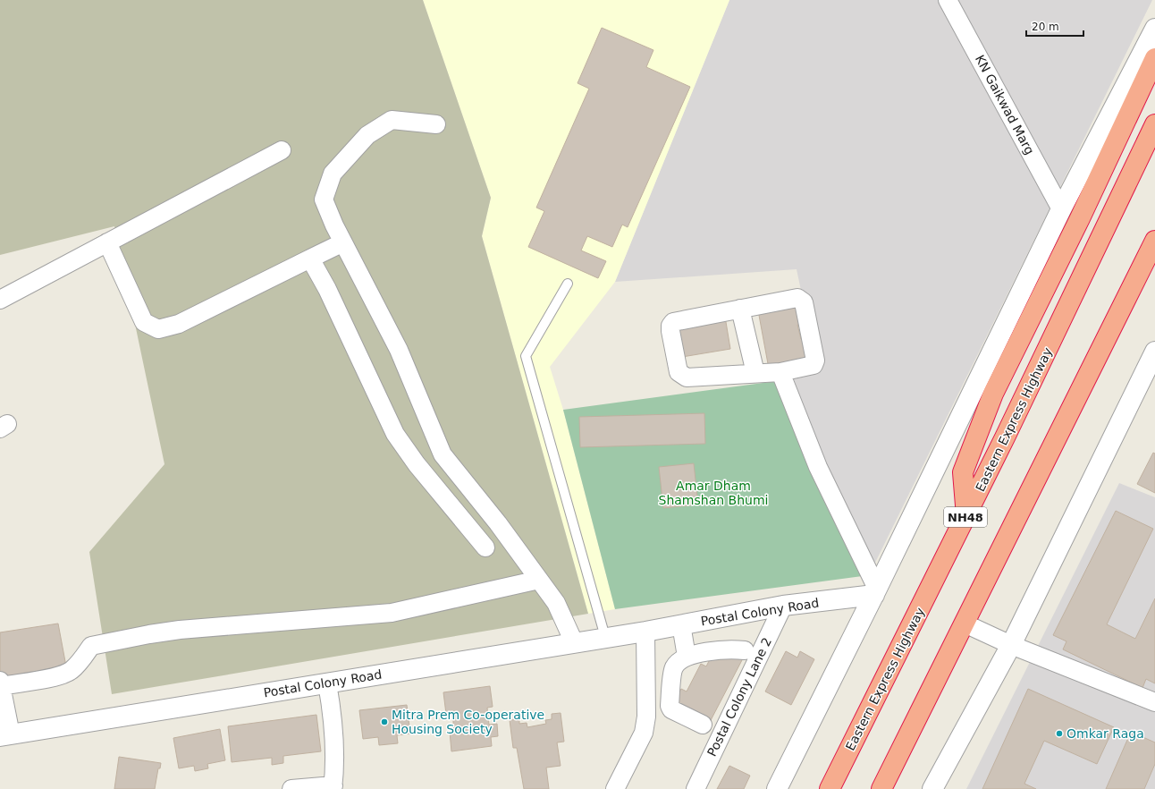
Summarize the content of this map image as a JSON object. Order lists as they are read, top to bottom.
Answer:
{
  "streets": {
    "highway": ["Eastern Express Highway", "NH48"],
    "street": ["KN Gaikwad Marg", "Postal Colony Road", "Postal Colony Lane 2"]
  },
  "crossings": [
    ["Postal Colony Road", "Postal Colony Lane 2"]
  ],
  "parks": ["Amar Dham Shamshan Bhumi"],
  "places": ["Mitra Prem Co-operative Housing Society", "Omkar Raga"],
  "scale_bar": "20 m"
}
